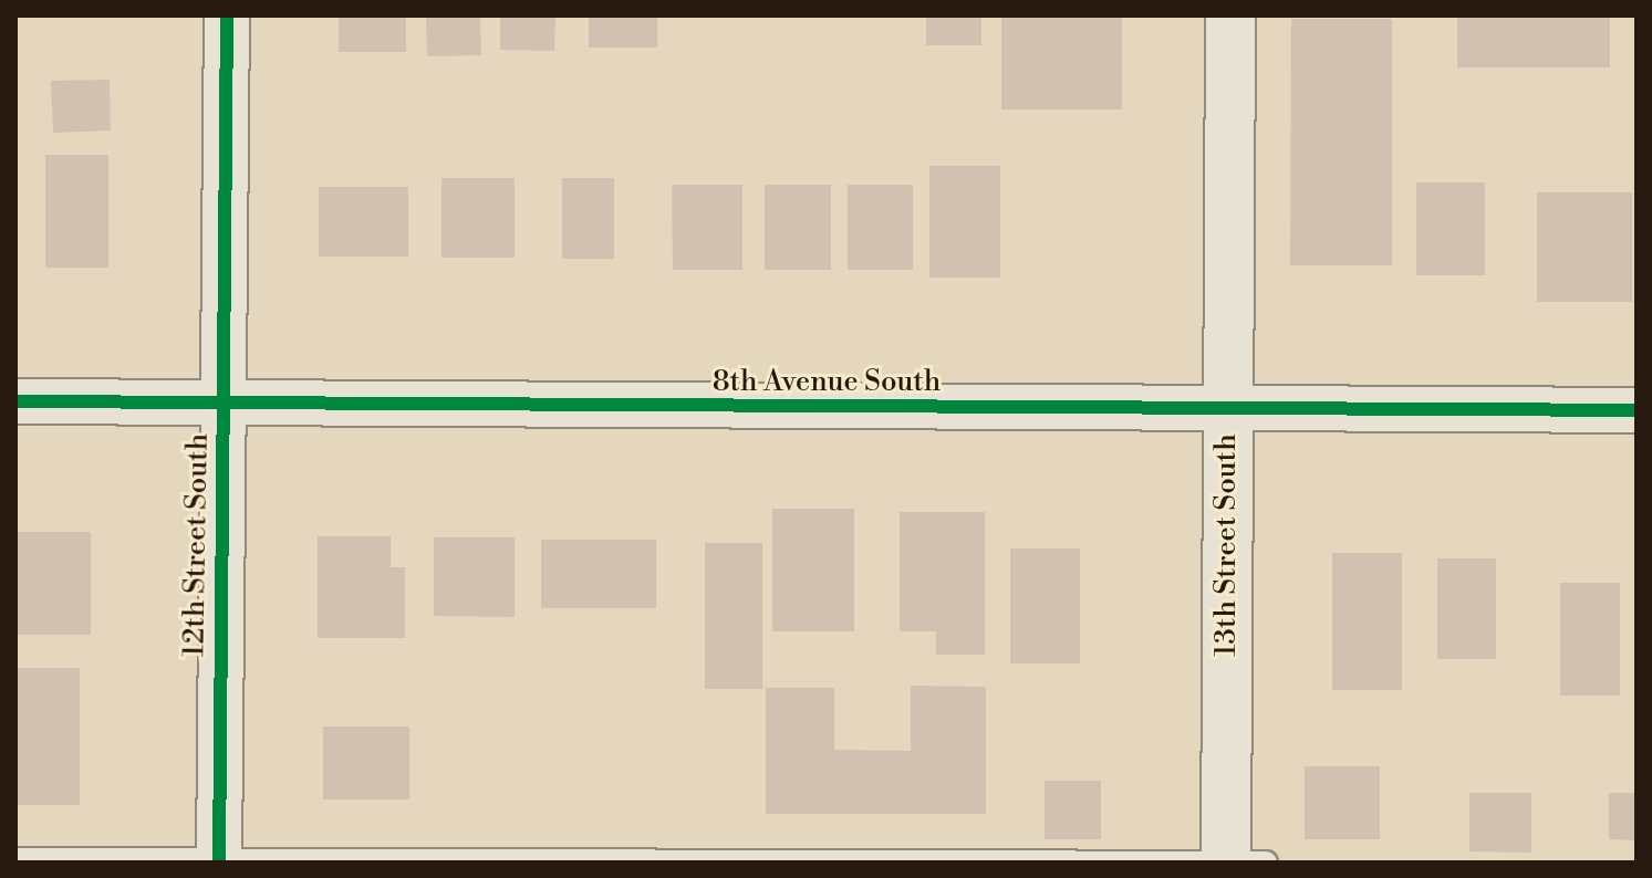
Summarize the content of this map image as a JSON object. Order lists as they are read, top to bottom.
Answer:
{
  "streets": {
    "street": ["8th Avenue South", "12th Street South", "13th Street South"]
  },
  "crossings": [
    ["8th Avenue South", "12th Street South"],
    ["8th Avenue South", "13th Street South"]
  ]
}
